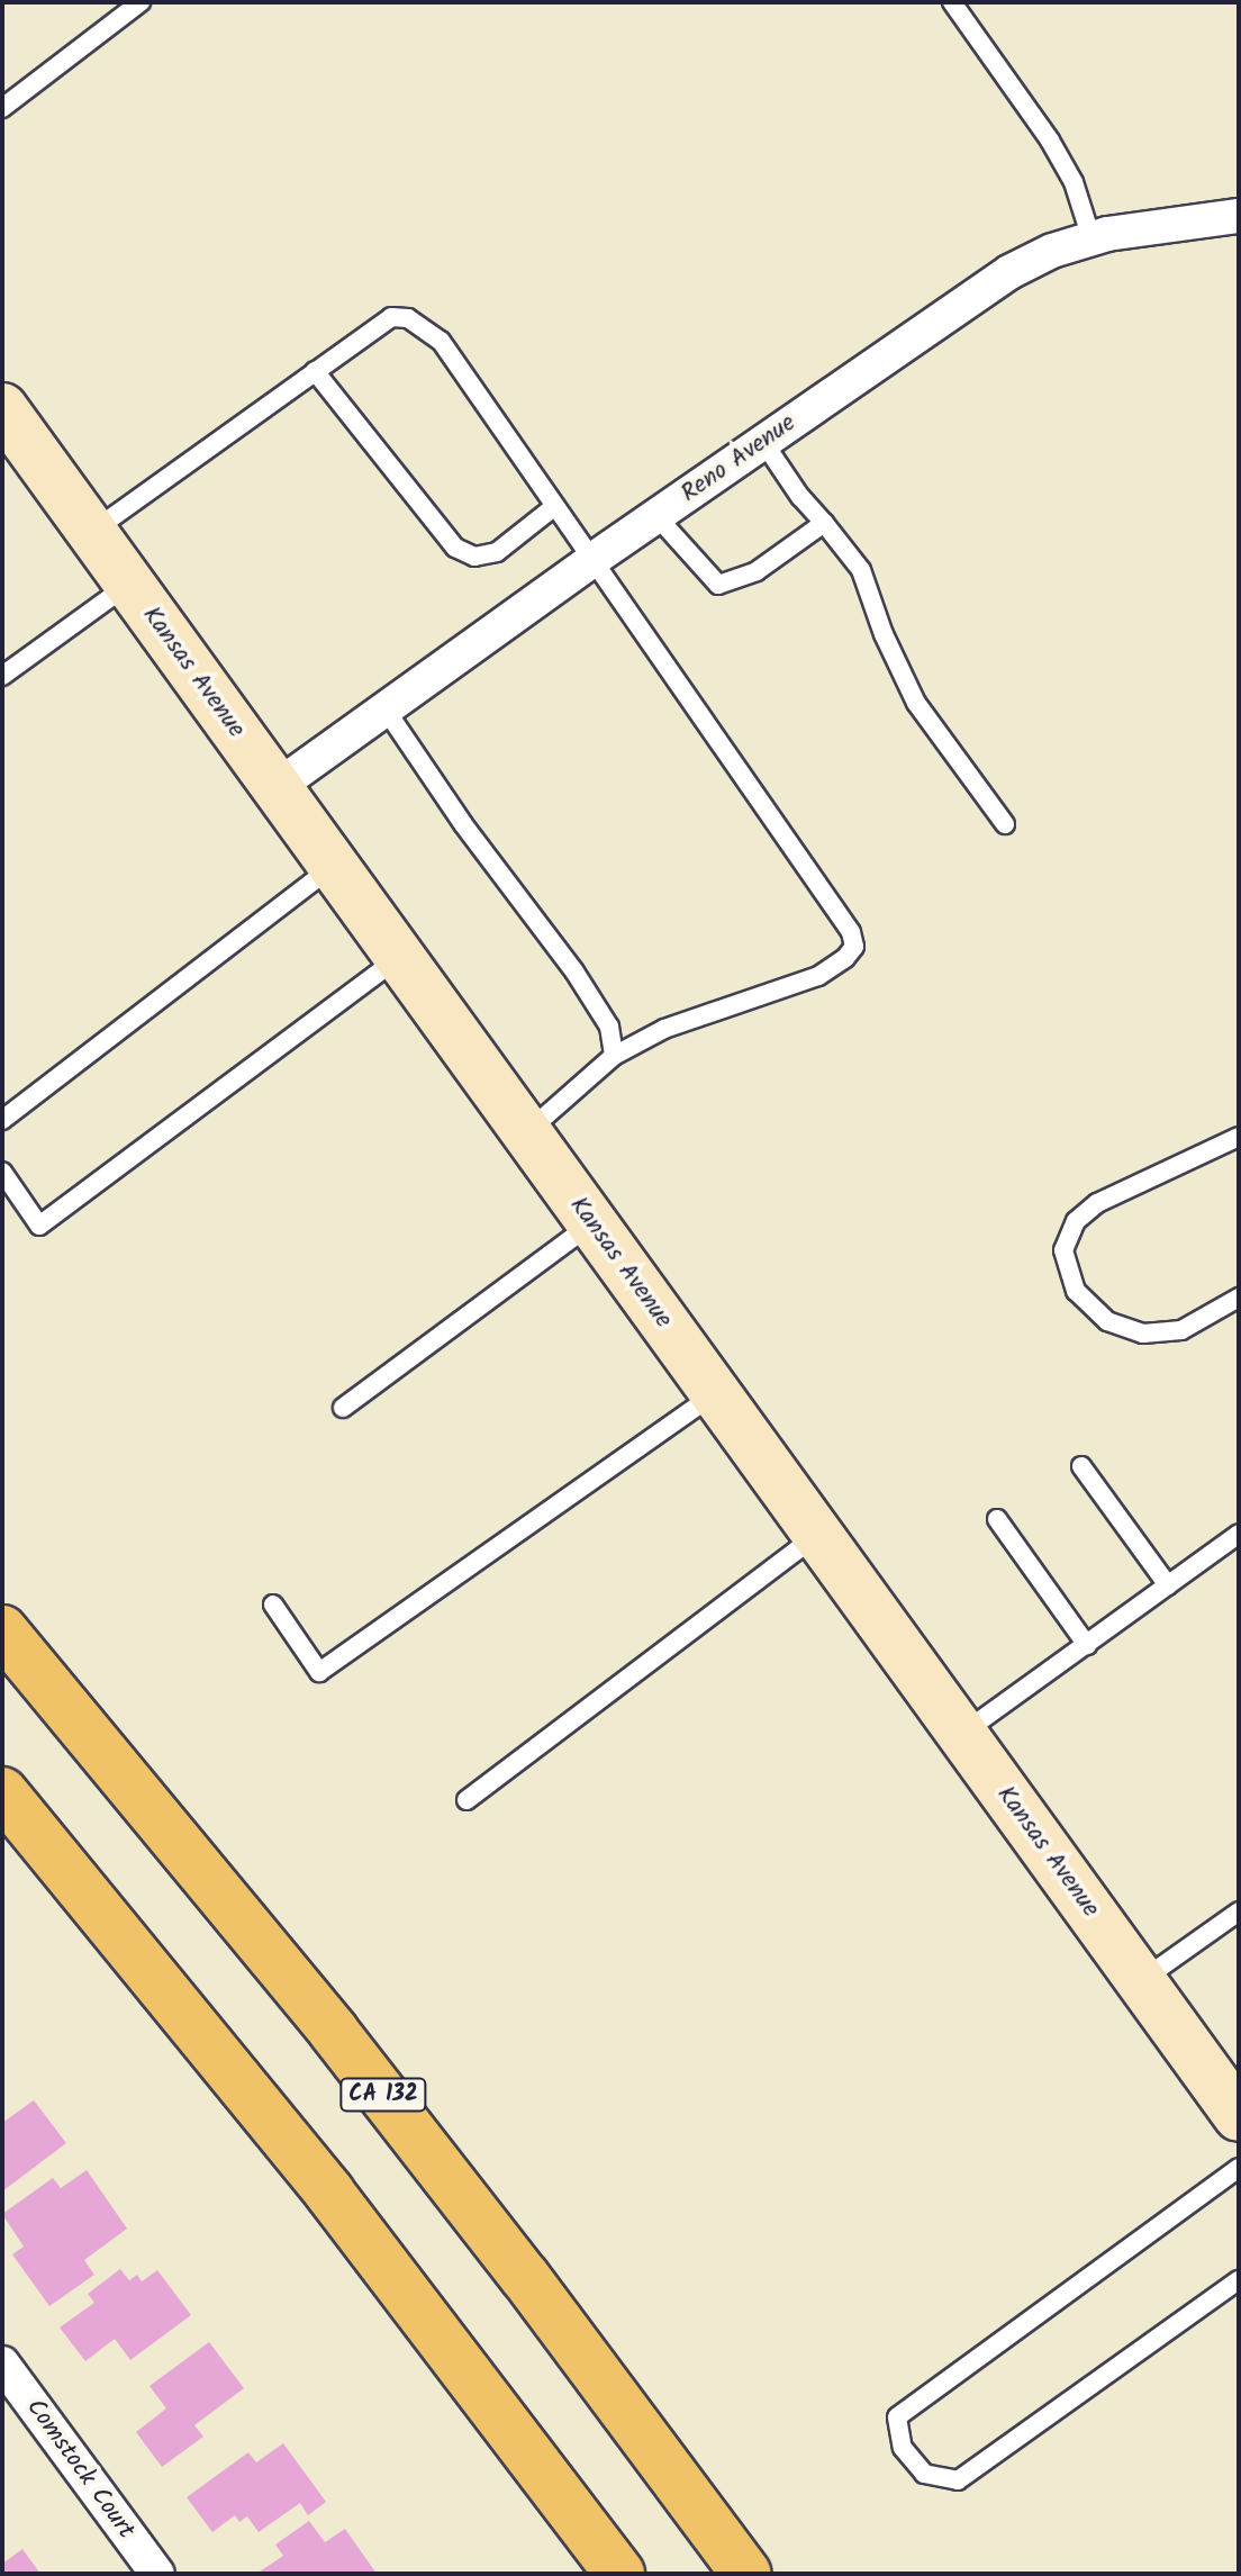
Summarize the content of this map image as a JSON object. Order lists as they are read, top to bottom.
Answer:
{
  "streets": {
    "highway": ["CA 132"],
    "main road": ["Kansas Avenue"],
    "street": ["Reno Avenue", "Comstock Court"]
  },
  "crossings": [
    ["Reno Avenue", "Kansas Avenue"]
  ]
}
